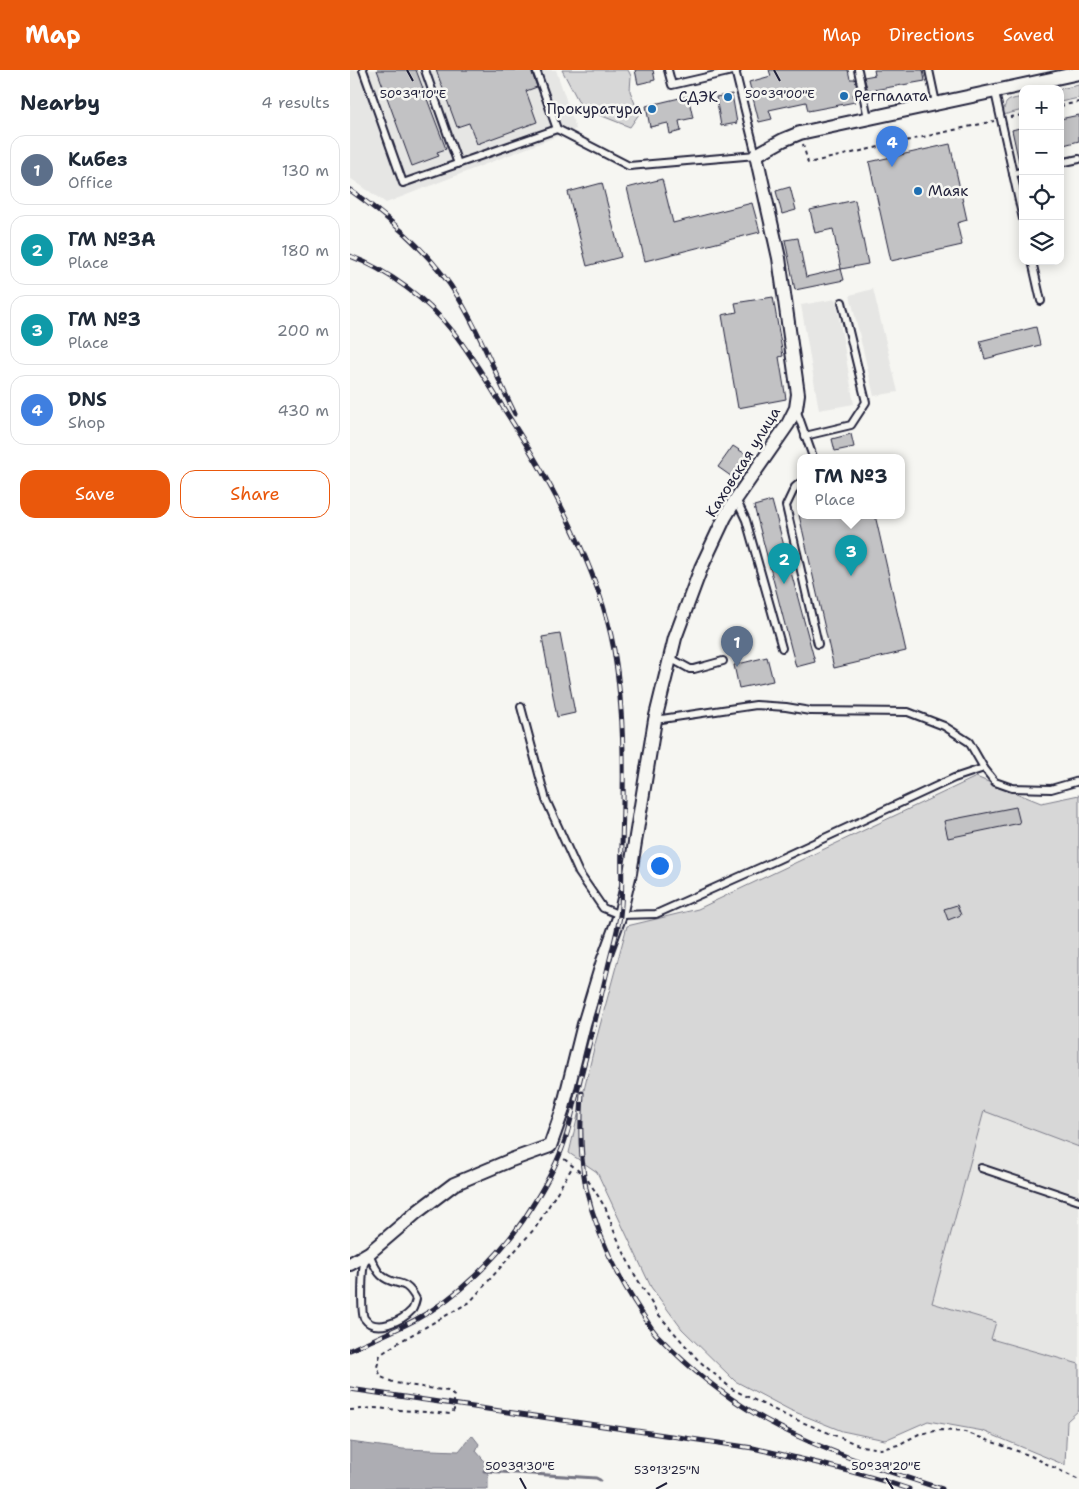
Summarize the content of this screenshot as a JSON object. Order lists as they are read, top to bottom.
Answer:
{
  "streets": {
    "street": ["Каховская улица"]
  },
  "places": [
    "Регпалата",
    "СДЭК",
    "Прокуратура",
    "Маяк"
  ],
  "page": {
    "header": "Map",
    "nav": ["Map", "Directions", "Saved"],
    "heading": ["Nearby", "4 results"],
    "map_buttons": ["+", "−"],
    "pins": [
      "4",
      "3",
      "2",
      "1"
    ],
    "list": [
      {
        "mark": "1",
        "name": "Кибез",
        "note": "Office",
        "value": "130 m"
      },
      {
        "mark": "2",
        "name": "ГМ №3А",
        "note": "Place",
        "value": "180 m"
      },
      {
        "mark": "3",
        "name": "ГМ №3",
        "note": "Place",
        "value": "200 m"
      },
      {
        "mark": "4",
        "name": "DNS",
        "note": "Shop",
        "value": "430 m"
      }
    ],
    "popup": ["ГМ №3", "Place"],
    "buttons": ["Save", "Share"]
  },
  "coordinates": [
    "50°39'10\"E",
    "50°39'00\"E",
    "50°39'30\"E",
    "50°39'20\"E",
    "53°13'25\"N"
  ]
}
